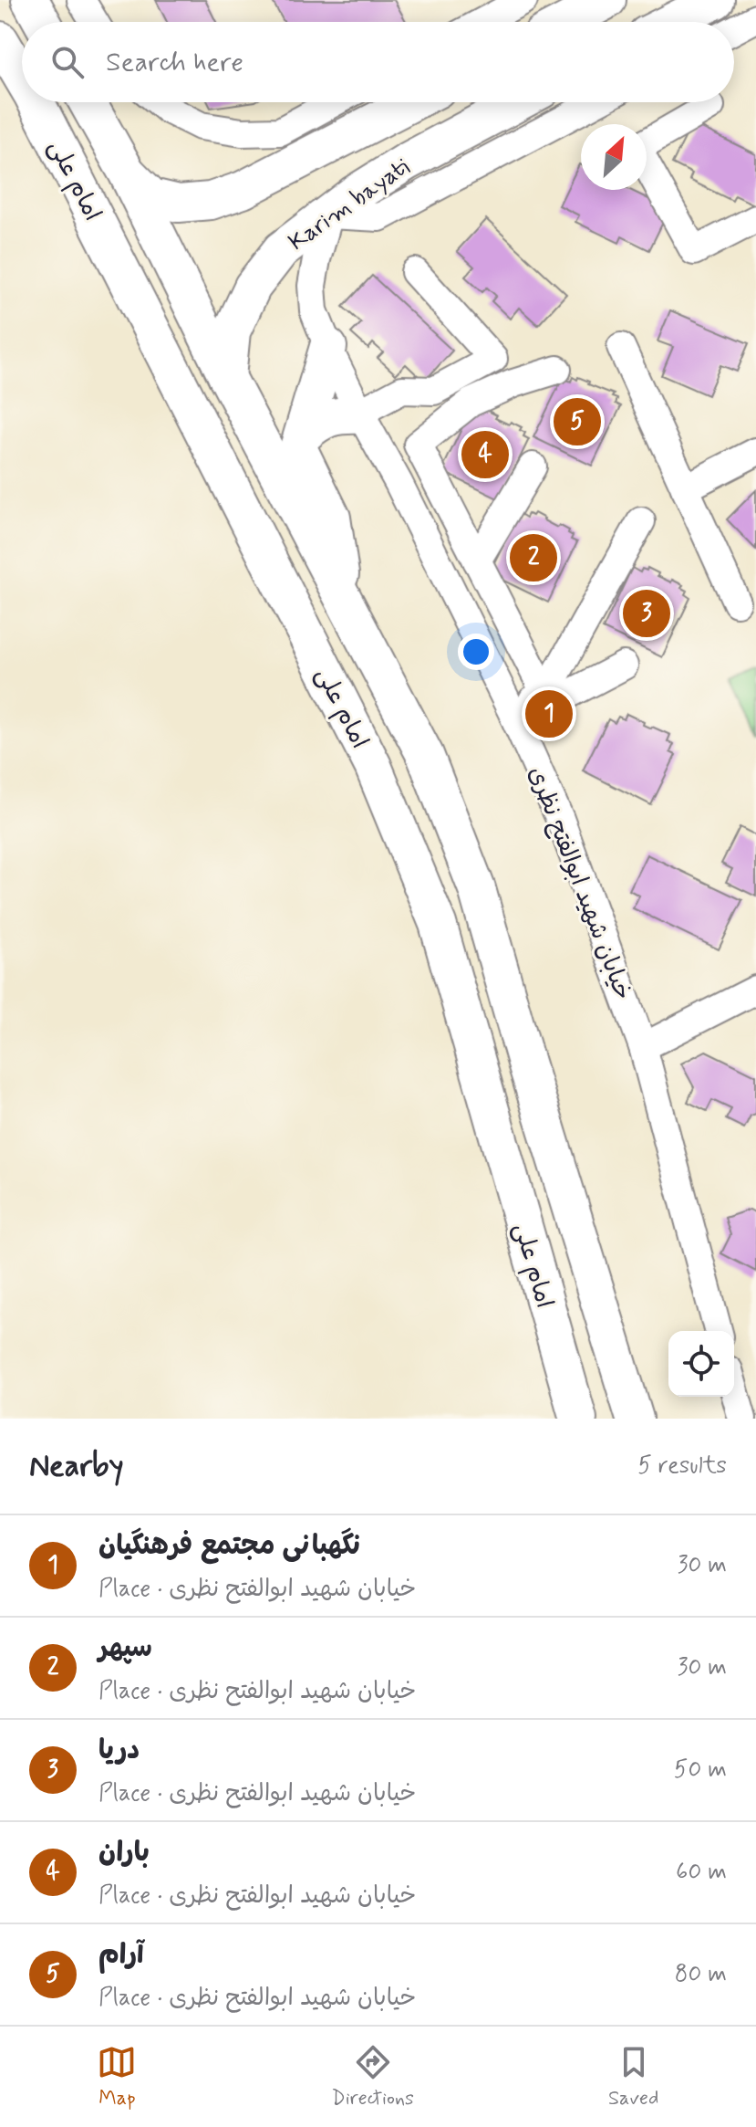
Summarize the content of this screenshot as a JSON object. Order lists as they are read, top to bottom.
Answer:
{
  "streets": {
    "main road": ["امام علی", "Karim bayati"],
    "street": ["خیابان شهید ابوالفتح نظری"]
  },
  "crossings": [
    ["امام علی", "Karim bayati"],
    ["Karim bayati", "خیابان شهید ابوالفتح نظری"]
  ],
  "north": "top right",
  "page": {
    "search": "Search here",
    "pins": [
      "5",
      "4",
      "2",
      "3",
      "1"
    ],
    "heading": ["Nearby", "5 results"],
    "list": [
      {
        "mark": "1",
        "name": "نگهبانی مجتمع فرهنگیان",
        "note": "Place · خیابان شهید ابوالفتح نظری",
        "value": "30 m"
      },
      {
        "mark": "2",
        "name": "سپهر",
        "note": "Place · خیابان شهید ابوالفتح نظری",
        "value": "30 m"
      },
      {
        "mark": "3",
        "name": "دریا",
        "note": "Place · خیابان شهید ابوالفتح نظری",
        "value": "50 m"
      },
      {
        "mark": "4",
        "name": "باران",
        "note": "Place · خیابان شهید ابوالفتح نظری",
        "value": "60 m"
      },
      {
        "mark": "5",
        "name": "آرام",
        "note": "Place · خیابان شهید ابوالفتح نظری",
        "value": "80 m"
      }
    ],
    "nav": ["Map", "Directions", "Saved"]
  }
}
